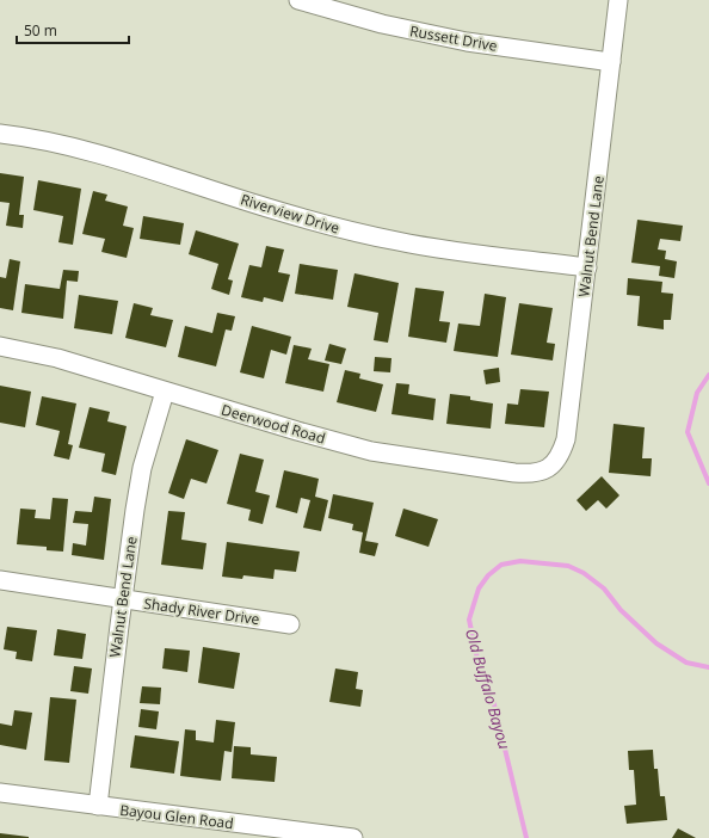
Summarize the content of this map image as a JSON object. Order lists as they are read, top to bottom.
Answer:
{
  "streets": {
    "street": [
      "Russett Drive",
      "Riverview Drive",
      "Walnut Bend Lane",
      "Deerwood Road",
      "Shady River Drive",
      "Bayou Glen Road"
    ]
  },
  "crossings": [
    ["Russett Drive", "Walnut Bend Lane"],
    ["Riverview Drive", "Walnut Bend Lane"],
    ["Walnut Bend Lane", "Deerwood Road"],
    ["Walnut Bend Lane", "Shady River Drive"],
    ["Walnut Bend Lane", "Bayou Glen Road"]
  ],
  "water": ["Old Buffalo Bayou"],
  "scale_bar": "50 m"
}
